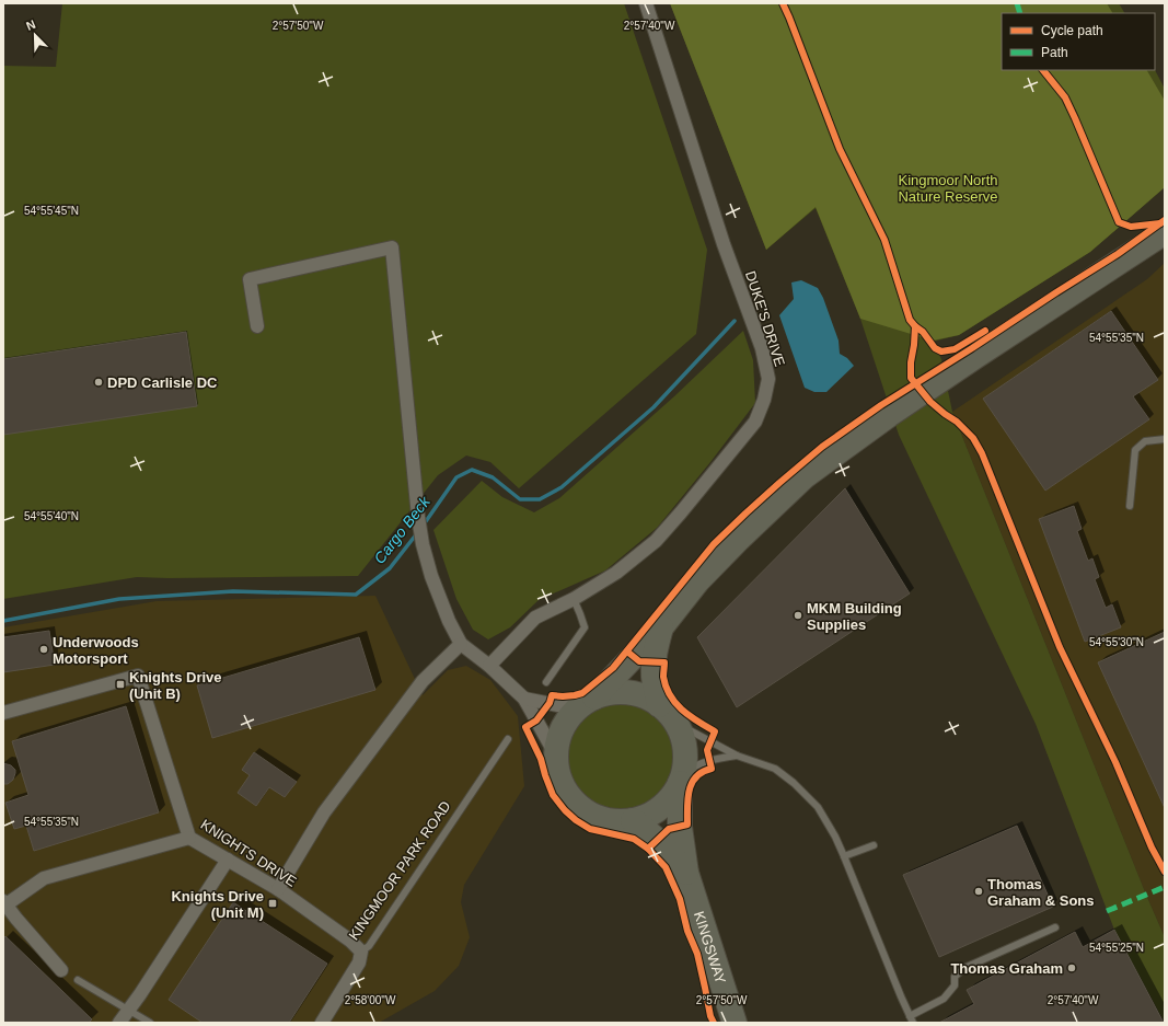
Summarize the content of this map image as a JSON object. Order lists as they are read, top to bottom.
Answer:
{
  "streets": {
    "highway": ["KINGSWAY"],
    "street": ["DUKE'S DRIVE", "KNIGHTS DRIVE", "KINGMOOR PARK ROAD"]
  },
  "crossings": [
    ["KNIGHTS DRIVE", "KINGMOOR PARK ROAD"]
  ],
  "water": ["Cargo Beck"],
  "parks": ["Kingmoor North Nature Reserve"],
  "places": {
    "other": [
      "DPD Carlisle DC",
      "MKM Building Supplies",
      "Underwoods Motorsport",
      "Thomas Graham & Sons",
      "Thomas Graham"
    ],
    "transit": ["Knights Drive (Unit B)", "Knights Drive (Unit M)"]
  },
  "legend": ["Cycle path", "Path"],
  "north": "top left",
  "coordinates": [
    "2°57'50\"W",
    "2°57'40\"W",
    "54°55'45\"N",
    "54°55'35\"N",
    "54°55'40\"N",
    "54°55'30\"N",
    "54°55'25\"N",
    "2°58'00\"W"
  ]
}
